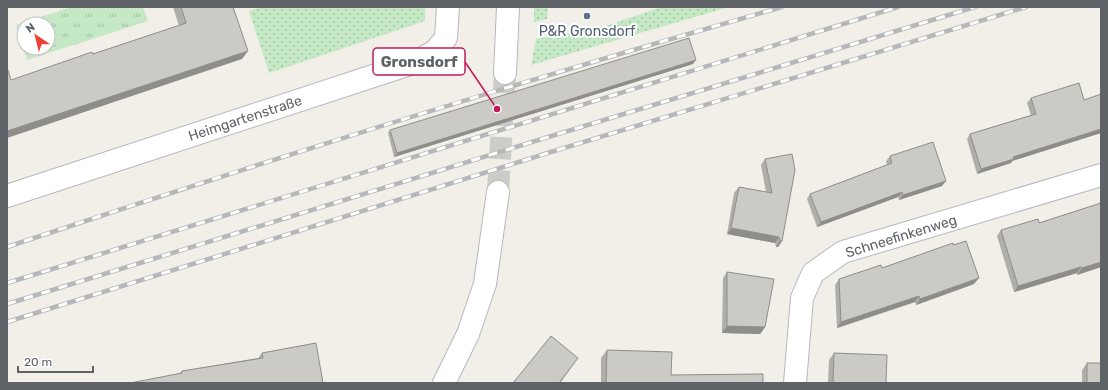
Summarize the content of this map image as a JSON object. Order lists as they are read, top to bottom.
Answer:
{
  "streets": {
    "street": ["Heimgartenstraße", "Schneefinkenweg"]
  },
  "places": ["P&R Gronsdorf", "Gronsdorf"],
  "scale_bar": "20 m",
  "north": "top left"
}
